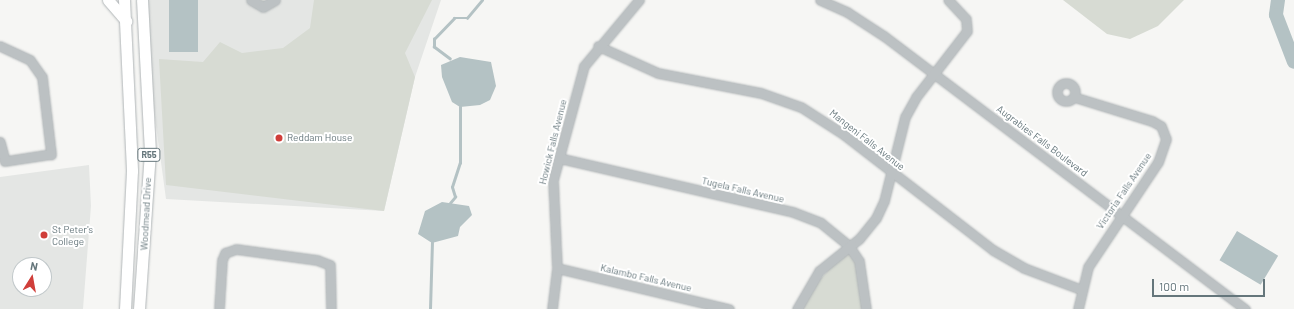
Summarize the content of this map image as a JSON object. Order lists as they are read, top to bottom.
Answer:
{
  "streets": {
    "main road": ["R55", "Woodmead Drive"],
    "street": [
      "Mangeni Falls Avenue",
      "Augrabies Falls Boulevard",
      "Howick Falls Avenue",
      "Tugela Falls Avenue",
      "Victoria Falls Avenue",
      "Kalambo Falls Avenue"
    ]
  },
  "crossings": [
    ["Mangeni Falls Avenue", "Howick Falls Avenue"],
    ["Mangeni Falls Avenue", "Victoria Falls Avenue"],
    ["Augrabies Falls Boulevard", "Victoria Falls Avenue"],
    ["Howick Falls Avenue", "Tugela Falls Avenue"],
    ["Howick Falls Avenue", "Kalambo Falls Avenue"]
  ],
  "places": ["Reddam House", "St Peter's College"],
  "scale_bar": "100 m",
  "north": "top"
}
